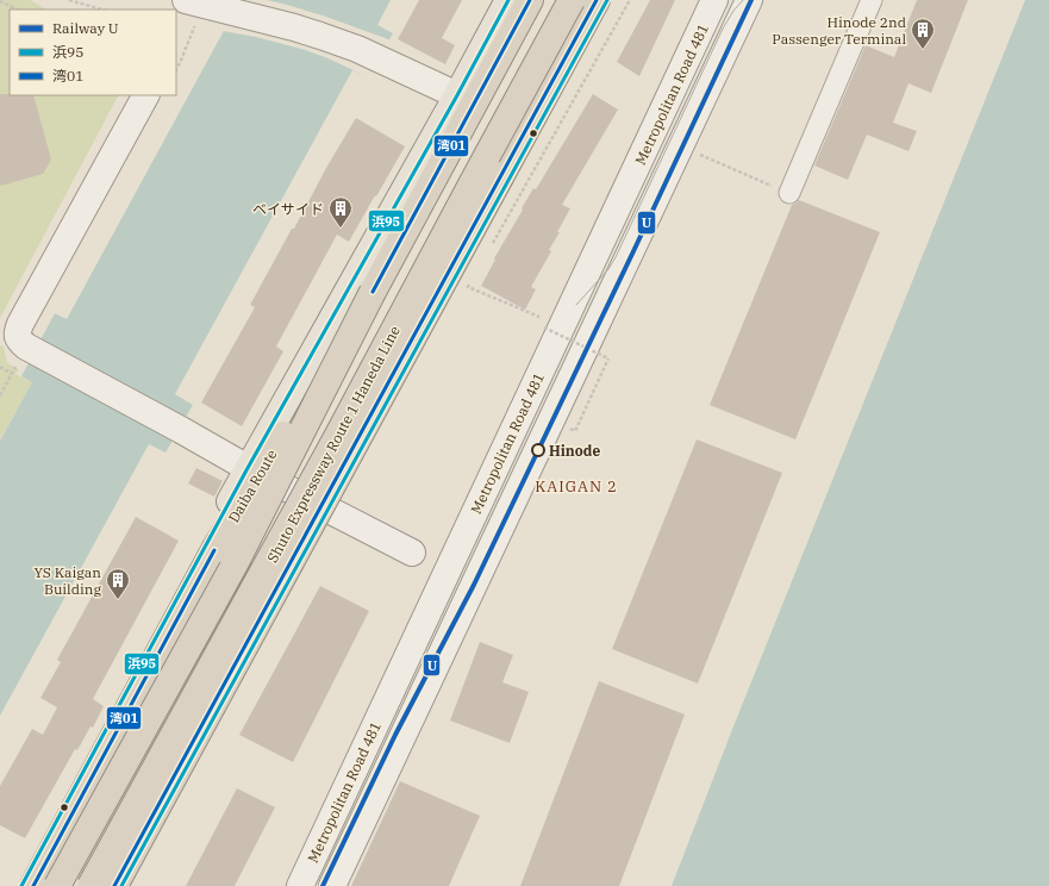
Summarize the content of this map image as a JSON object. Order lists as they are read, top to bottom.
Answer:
{
  "streets": {
    "highway": ["Shuto Expressway Route 1 Haneda Line", "Daiba Route"],
    "main road": ["Metropolitan Road 481"]
  },
  "districts": ["KAIGAN 2"],
  "places": {
    "building": ["Hinode 2nd Passenger Terminal", "ベイサイド", "YS Kaigan Building"],
    "other": ["Hinode"]
  },
  "lines": ["rail line U", "transit line 浜95", "transit line 湾01"],
  "legend": ["Railway U", "浜95", "湾01"]
}
